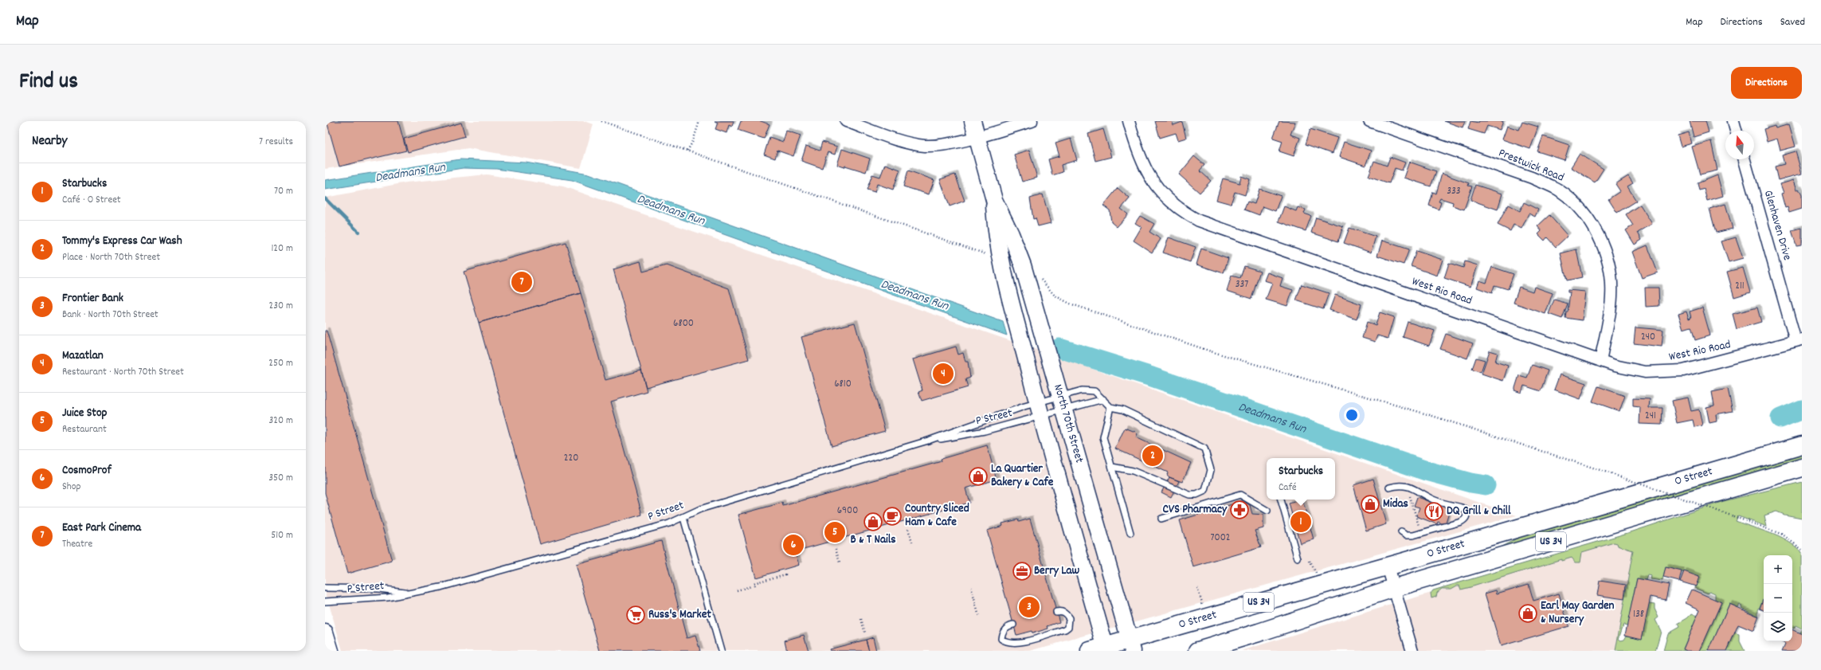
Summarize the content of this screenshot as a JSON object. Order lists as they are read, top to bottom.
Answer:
{
  "streets": {
    "main road": ["North 70th Street", "O Street", "US 34"],
    "street": ["Prestwick Road", "Glenhaven Drive", "West Rio Road"],
    "lane": ["P Street"]
  },
  "crossings": [
    ["Prestwick Road", "West Rio Road"],
    ["Glenhaven Drive", "West Rio Road"],
    ["P Street", "North 70th Street"],
    ["North 70th Street", "O Street"]
  ],
  "water": ["Deadmans Run"],
  "places": {
    "shop": [
      "La Quartier Bakery & Cafe",
      "Midas",
      "B & T Nails",
      "Earl May Garden & Nursery"
    ],
    "pharmacy": ["CVS Pharmacy"],
    "restaurant": ["DQ Grill & Chill"],
    "cafe": ["Country Sliced Ham & Cafe"],
    "office": ["Berry Law"],
    "supermarket": ["Russ's Market"]
  },
  "house_numbers": [
    "333",
    "337",
    "211",
    "6800",
    "240",
    "6810",
    "241",
    "220",
    "6900",
    "7002",
    "138"
  ],
  "north": "top",
  "page": {
    "header": "Map",
    "nav": ["Map", "Directions", "Saved"],
    "title": "Find us",
    "buttons": "Directions",
    "heading": ["Nearby", "7 results"],
    "list": [
      {
        "mark": "1",
        "name": "Starbucks",
        "note": "Café · O Street",
        "value": "70 m"
      },
      {
        "mark": "2",
        "name": "Tommy's Express Car Wash",
        "note": "Place · North 70th Street",
        "value": "120 m"
      },
      {
        "mark": "3",
        "name": "Frontier Bank",
        "note": "Bank · North 70th Street",
        "value": "230 m"
      },
      {
        "mark": "4",
        "name": "Mazatlan",
        "note": "Restaurant · North 70th Street",
        "value": "250 m"
      },
      {
        "mark": "5",
        "name": "Juice Stop",
        "note": "Restaurant",
        "value": "320 m"
      },
      {
        "mark": "6",
        "name": "CosmoProf",
        "note": "Shop",
        "value": "350 m"
      },
      {
        "mark": "7",
        "name": "East Park Cinema",
        "note": "Theatre",
        "value": "510 m"
      }
    ],
    "pins": [
      "7",
      "4",
      "2",
      "1",
      "5",
      "6",
      "3"
    ],
    "popup": ["Starbucks", "Café"],
    "map_buttons": ["+", "−"]
  }
}
